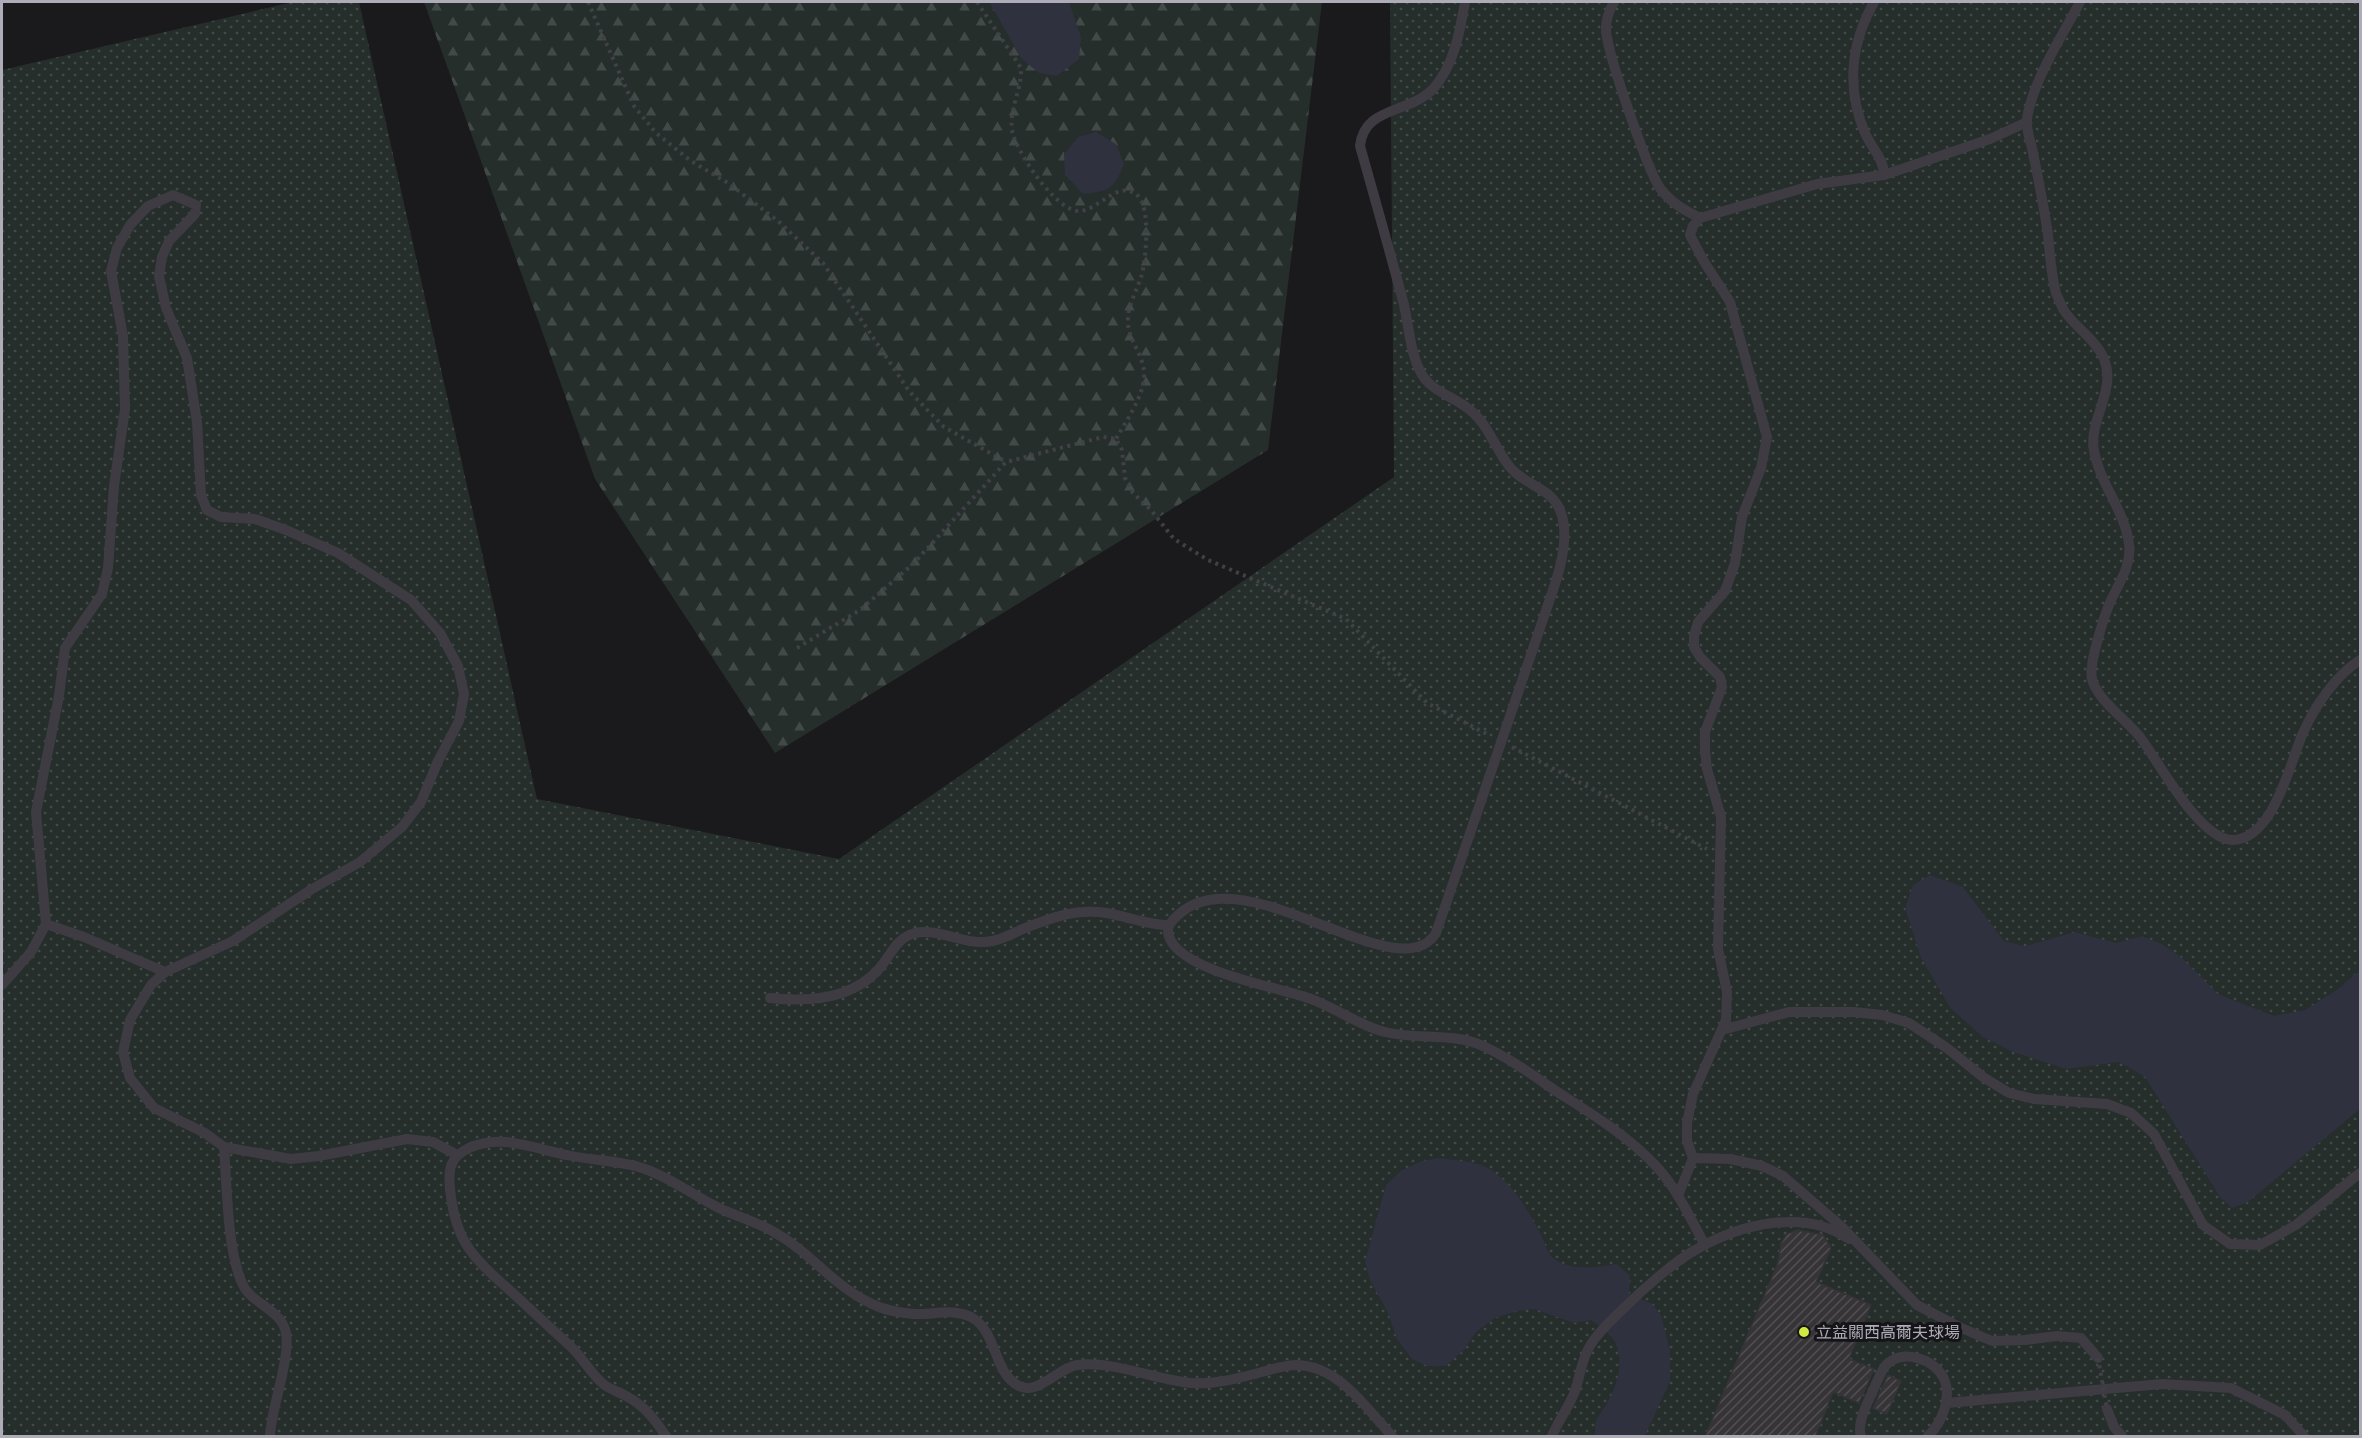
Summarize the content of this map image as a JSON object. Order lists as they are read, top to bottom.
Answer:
{
  "places": ["立益關西高爾夫球場"]
}
